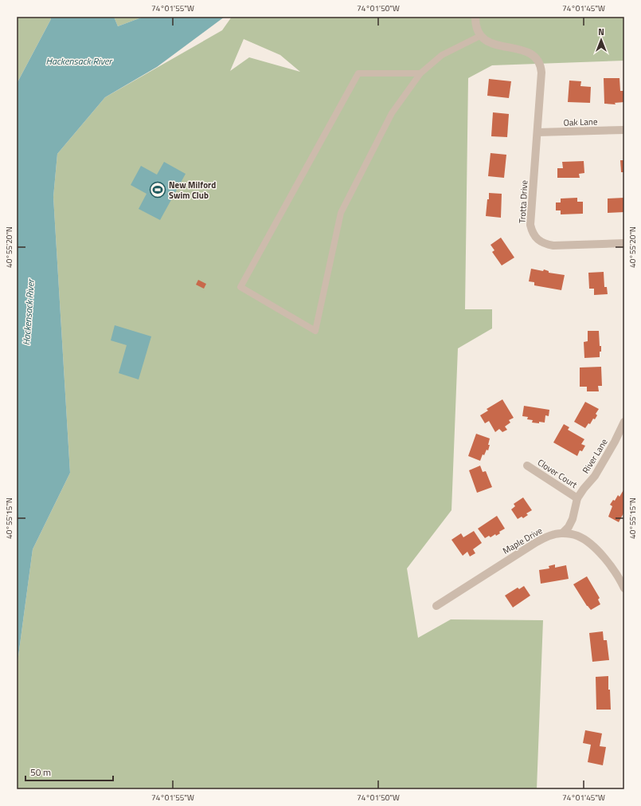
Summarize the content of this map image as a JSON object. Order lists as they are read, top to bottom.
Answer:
{
  "streets": {
    "street": [
      "Oak Lane",
      "Trotta Drive",
      "River Lane",
      "Clover Court",
      "Maple Drive"
    ]
  },
  "crossings": [
    ["Oak Lane", "Trotta Drive"],
    ["River Lane", "Clover Court"]
  ],
  "water": ["Hackensack River"],
  "places": {
    "sports": ["New Milford Swim Club"]
  },
  "scale_bar": "50 m",
  "north": "top",
  "coordinates": [
    "74°01'55\"W",
    "74°01'50\"W",
    "74°01'45\"W",
    "40°55'20\"N",
    "40°55'15\"N"
  ]
}
